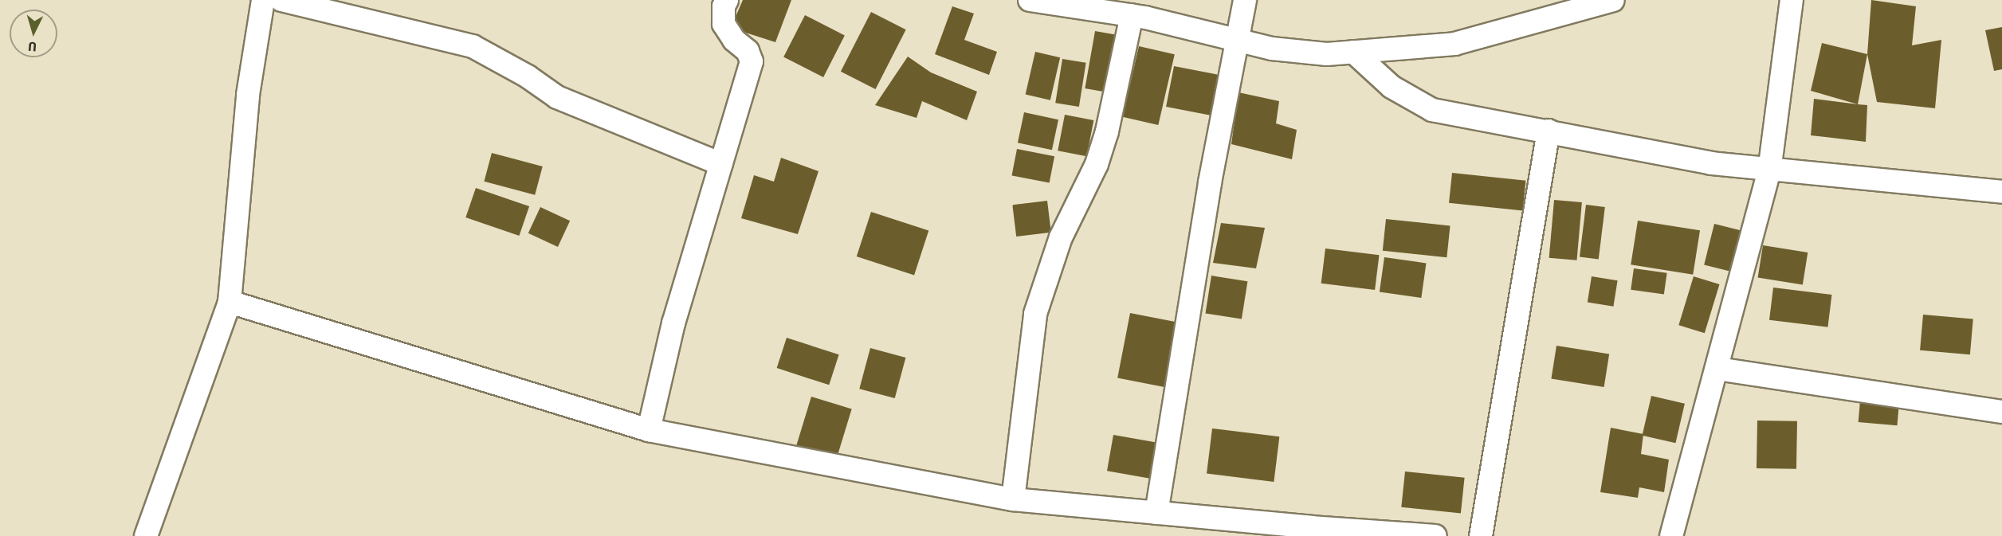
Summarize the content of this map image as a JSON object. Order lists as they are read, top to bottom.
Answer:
{
  "north": "bottom"
}
